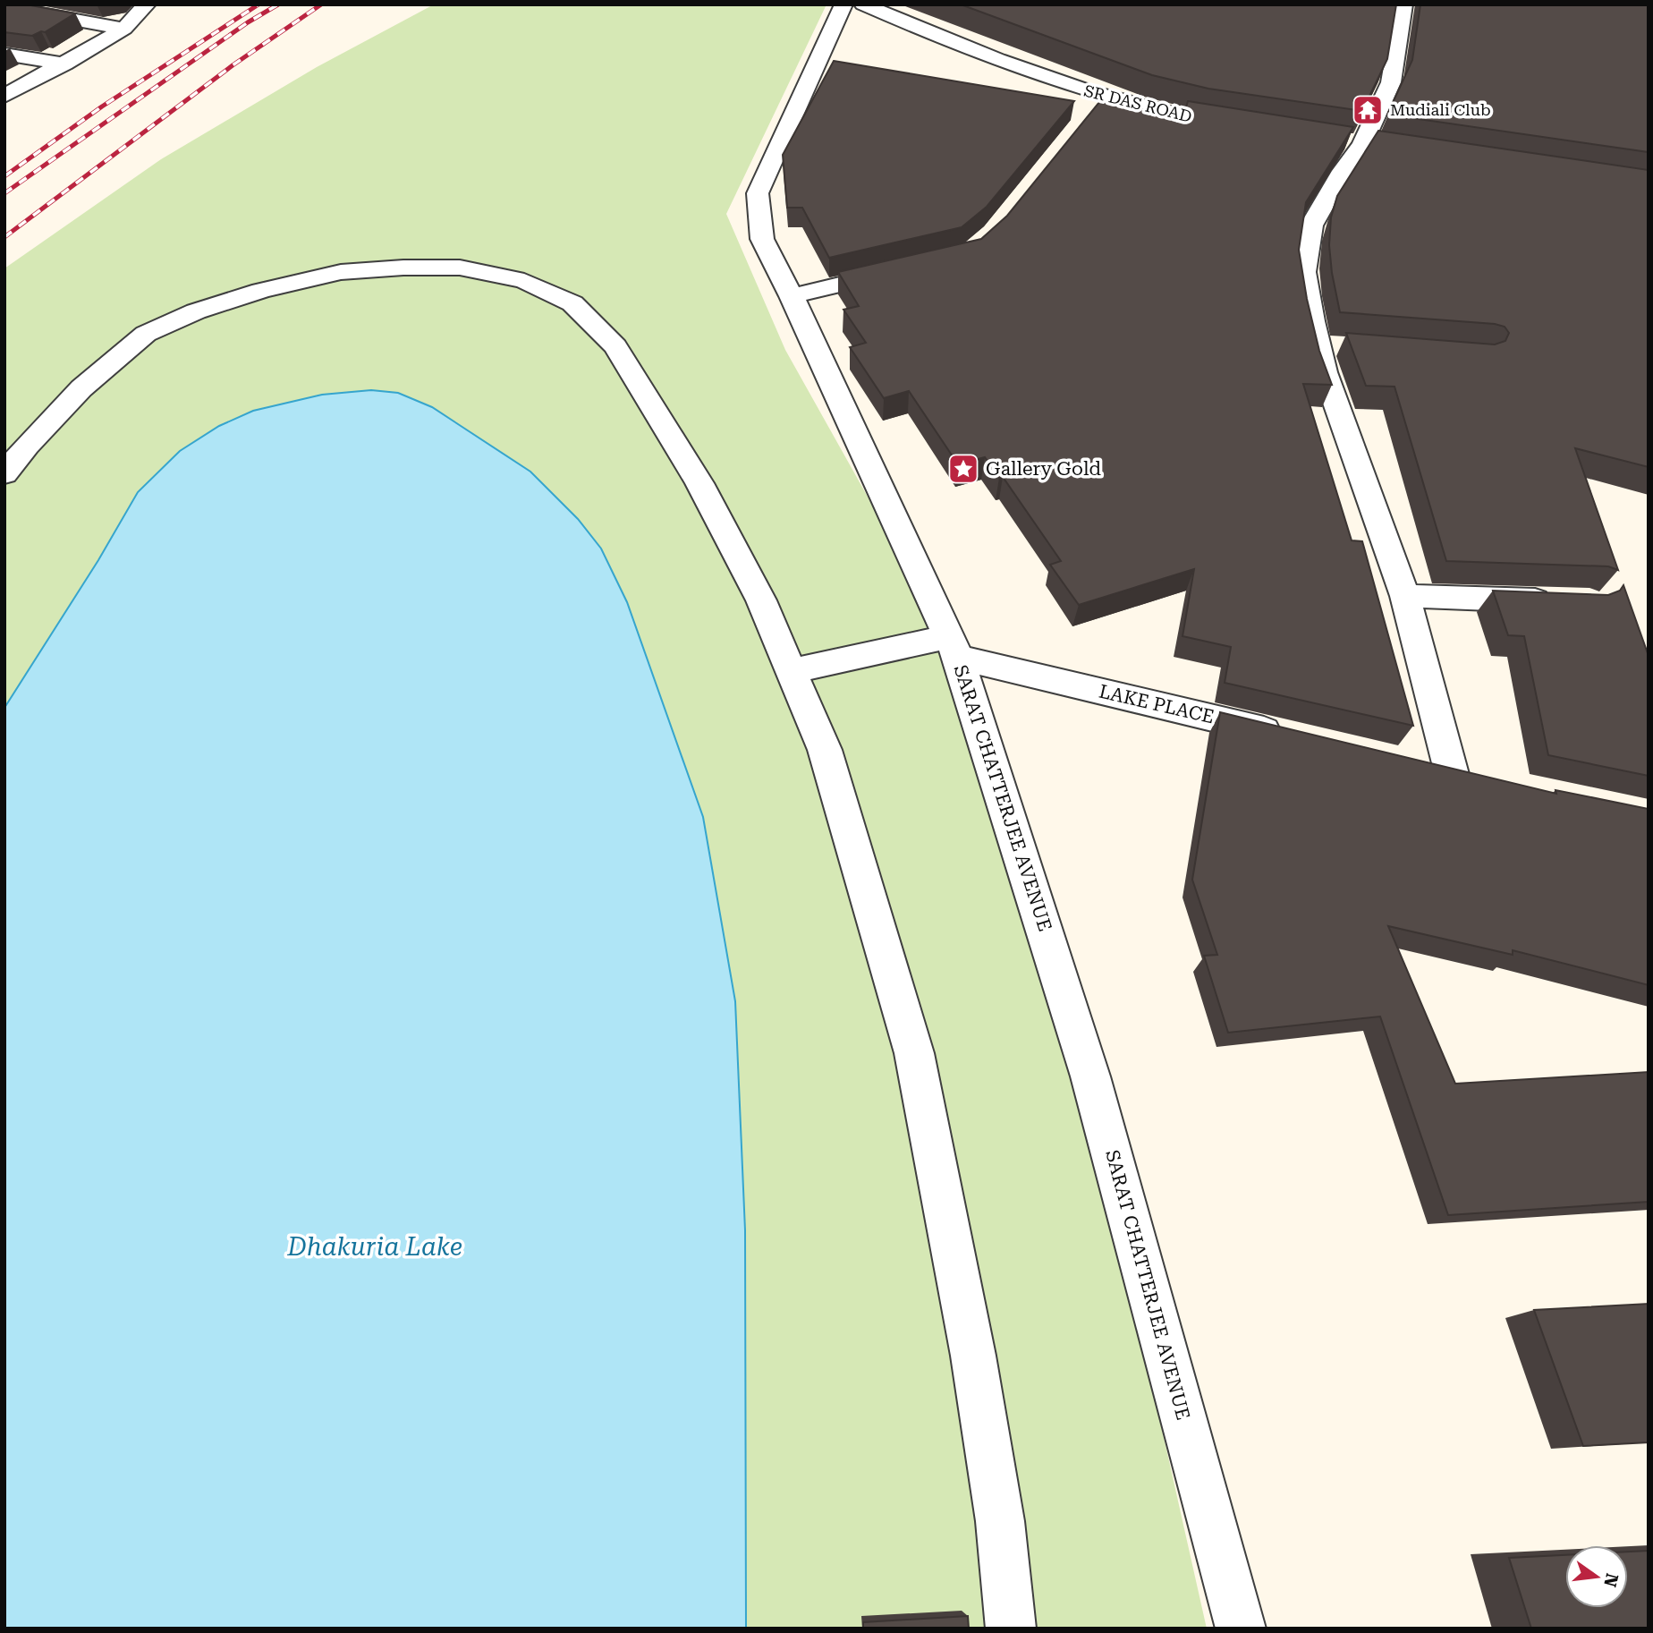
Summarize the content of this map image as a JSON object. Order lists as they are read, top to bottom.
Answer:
{
  "streets": {
    "street": ["SR DAS ROAD", "LAKE PLACE", "SARAT CHATTERJEE AVENUE"]
  },
  "crossings": [
    ["LAKE PLACE", "SARAT CHATTERJEE AVENUE"]
  ],
  "water": ["Dhakuria Lake"],
  "places": {
    "temple": ["Mudiali Club"],
    "place": ["Gallery Gold"]
  },
  "north": "right"
}
